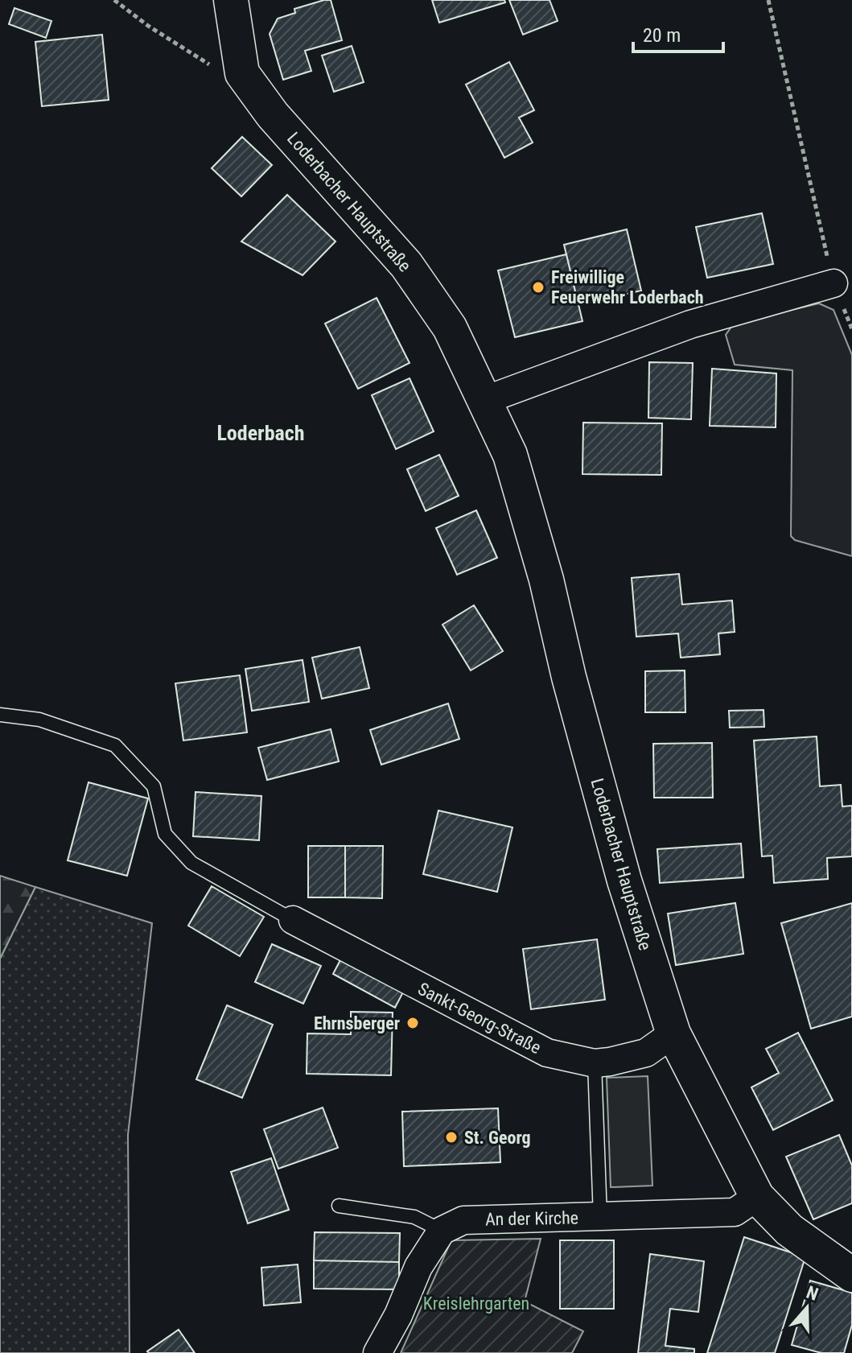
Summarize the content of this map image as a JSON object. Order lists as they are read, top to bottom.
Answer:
{
  "streets": {
    "street": ["Loderbacher Hauptstraße", "Sankt-Georg-Straße", "An der Kirche"]
  },
  "crossings": [
    ["Loderbacher Hauptstraße", "Sankt-Georg-Straße"],
    ["Loderbacher Hauptstraße", "An der Kirche"]
  ],
  "districts": ["Loderbach"],
  "parks": ["Kreislehrgarten"],
  "places": ["Freiwillige Feuerwehr Loderbach", "Ehrnsberger", "St. Georg"],
  "scale_bar": "20 m",
  "north": "top"
}
